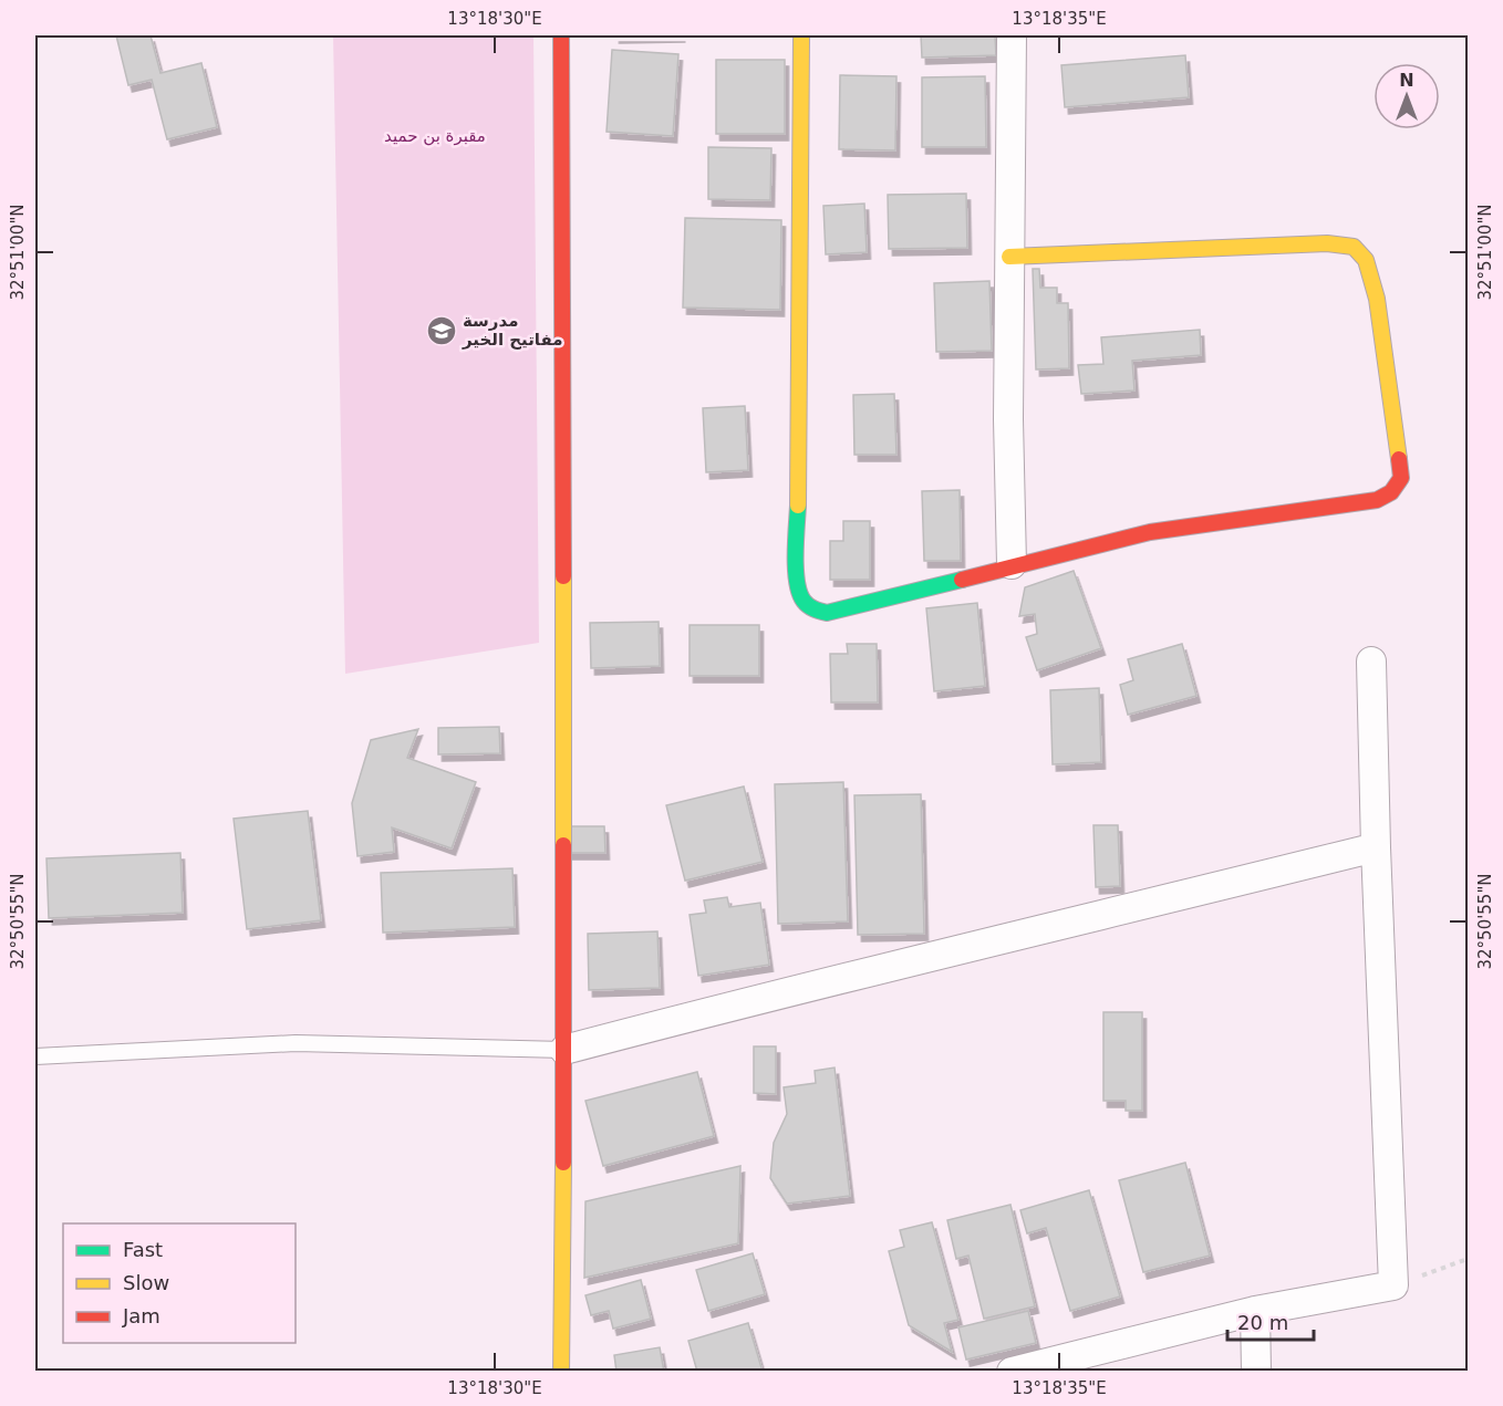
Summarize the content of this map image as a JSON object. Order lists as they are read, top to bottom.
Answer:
{
  "parks": ["مقبرة بن حميد"],
  "places": {
    "school or university": ["مدرسة مفاتيح الخير"]
  },
  "legend": ["Fast", "Slow", "Jam"],
  "scale_bar": "20 m",
  "north": "top",
  "coordinates": [
    "13°18'30\"E",
    "13°18'35\"E",
    "32°51'00\"N",
    "32°50'55\"N"
  ]
}
